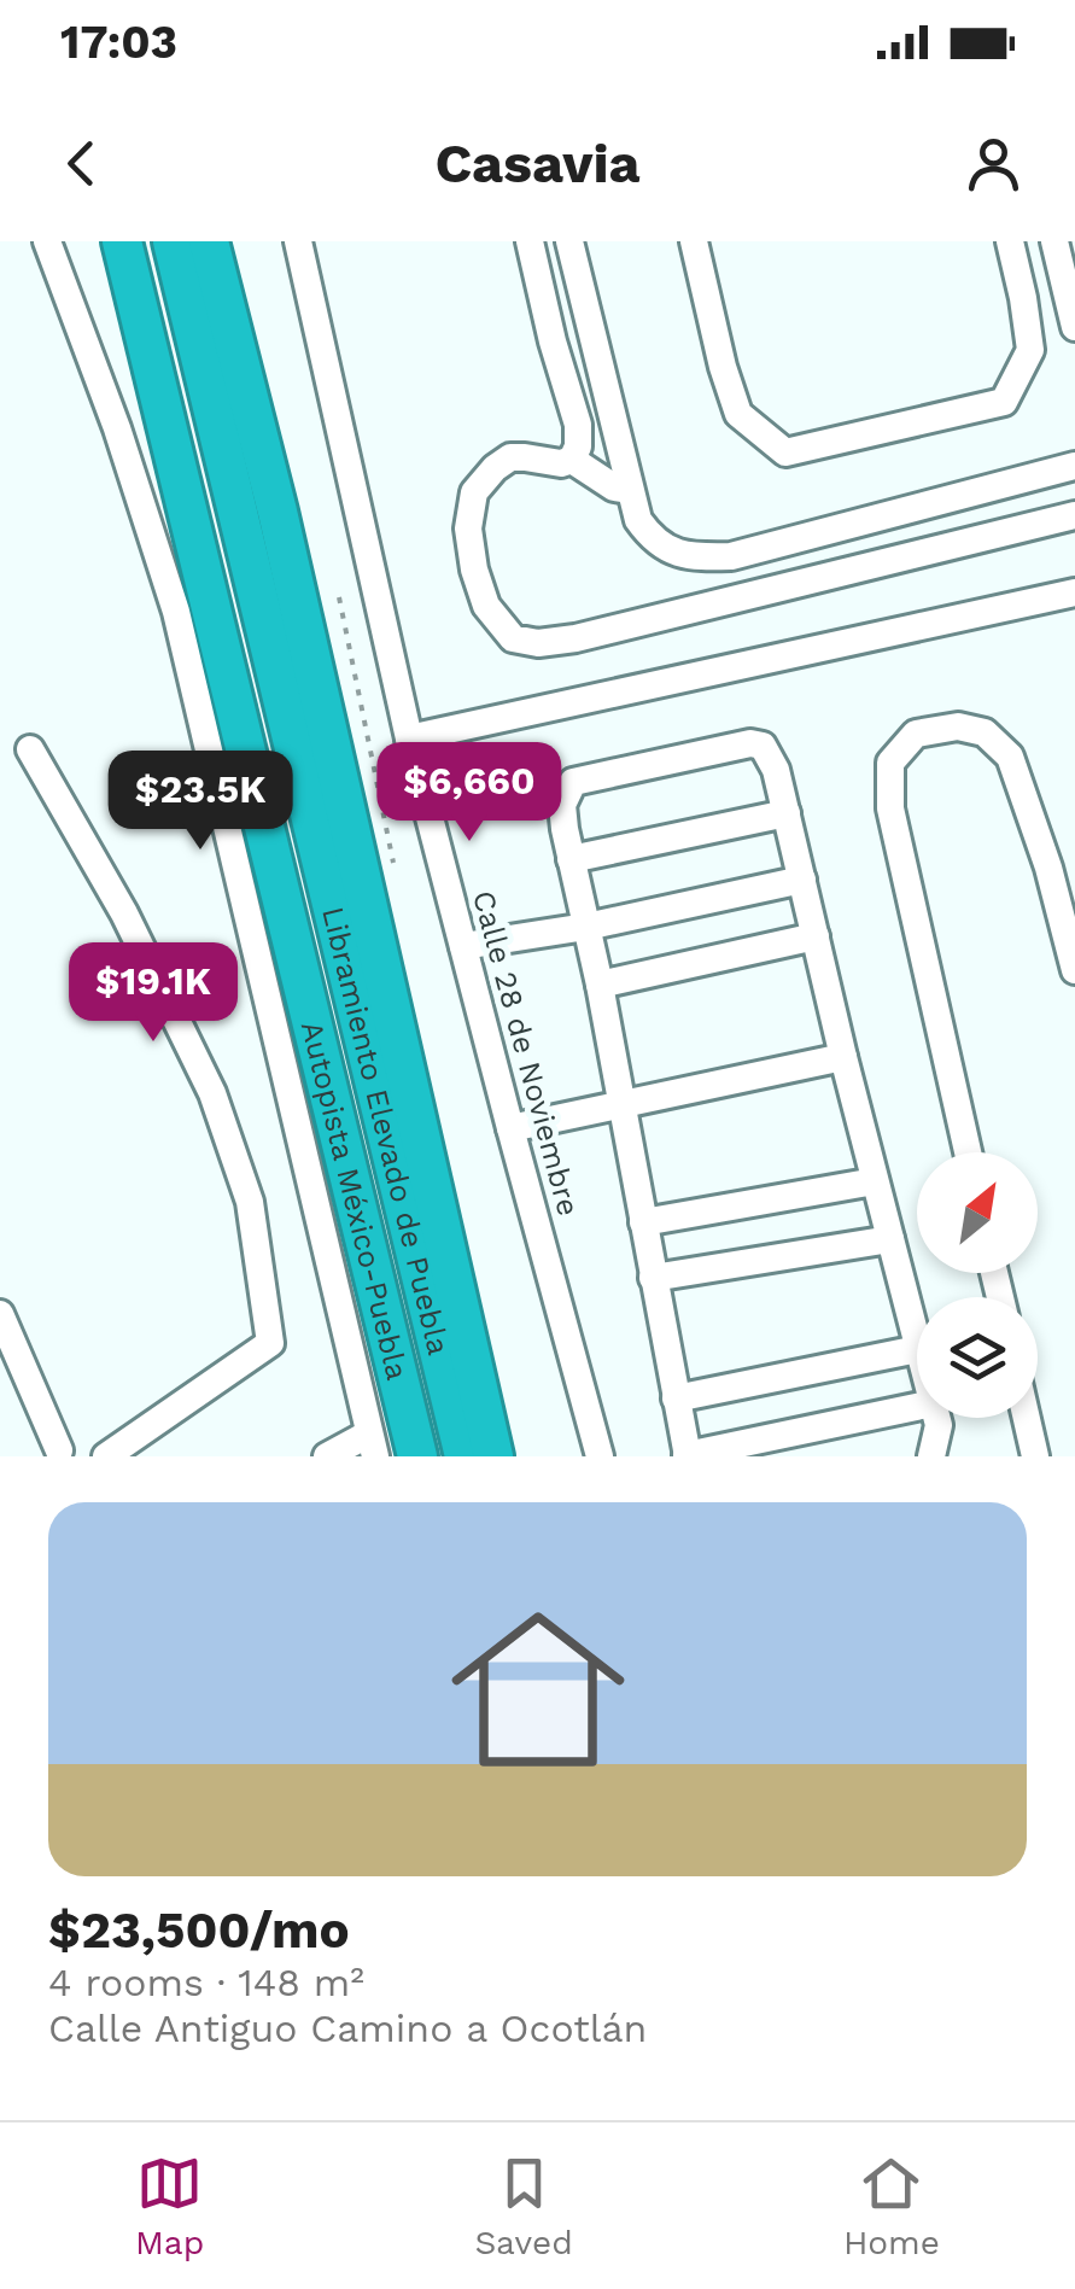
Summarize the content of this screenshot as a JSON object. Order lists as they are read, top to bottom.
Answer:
{
  "streets": {
    "highway": ["Libramiento Elevado de Puebla", "Autopista México-Puebla"],
    "street": ["Calle 28 de Noviembre"]
  },
  "north": "top right",
  "page": {
    "status": "17:03",
    "header": "Casavia",
    "price": ["$6,660", "$23.5K", "$19.1K"],
    "list": [
      {
        "name": "$23,500/mo",
        "note": "4 rooms · 148 m² · Calle Antiguo Camino a Ocotlán"
      }
    ],
    "tabs": ["Map", "Saved", "Home"]
  }
}
